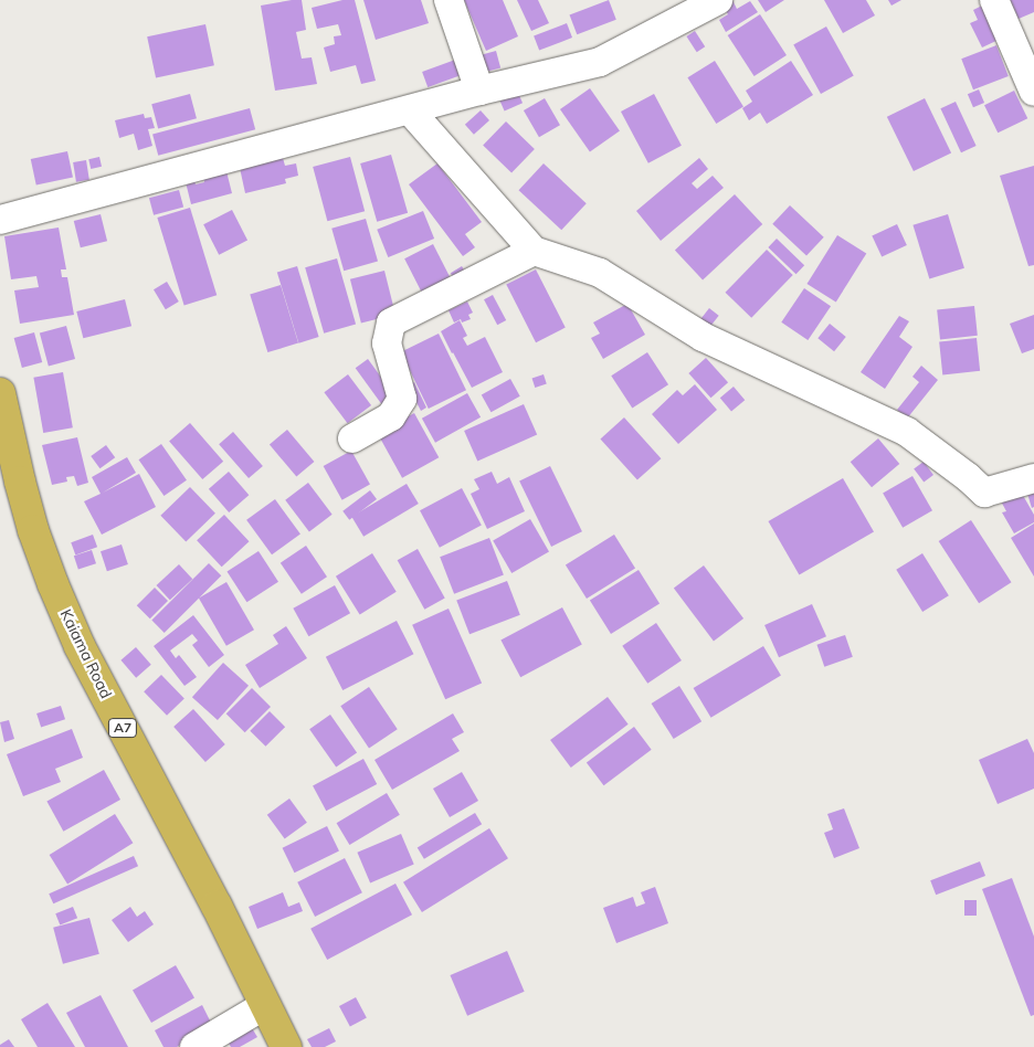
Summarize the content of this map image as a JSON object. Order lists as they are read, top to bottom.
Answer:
{
  "streets": {
    "highway": ["Kaiama Road", "A7"]
  }
}
